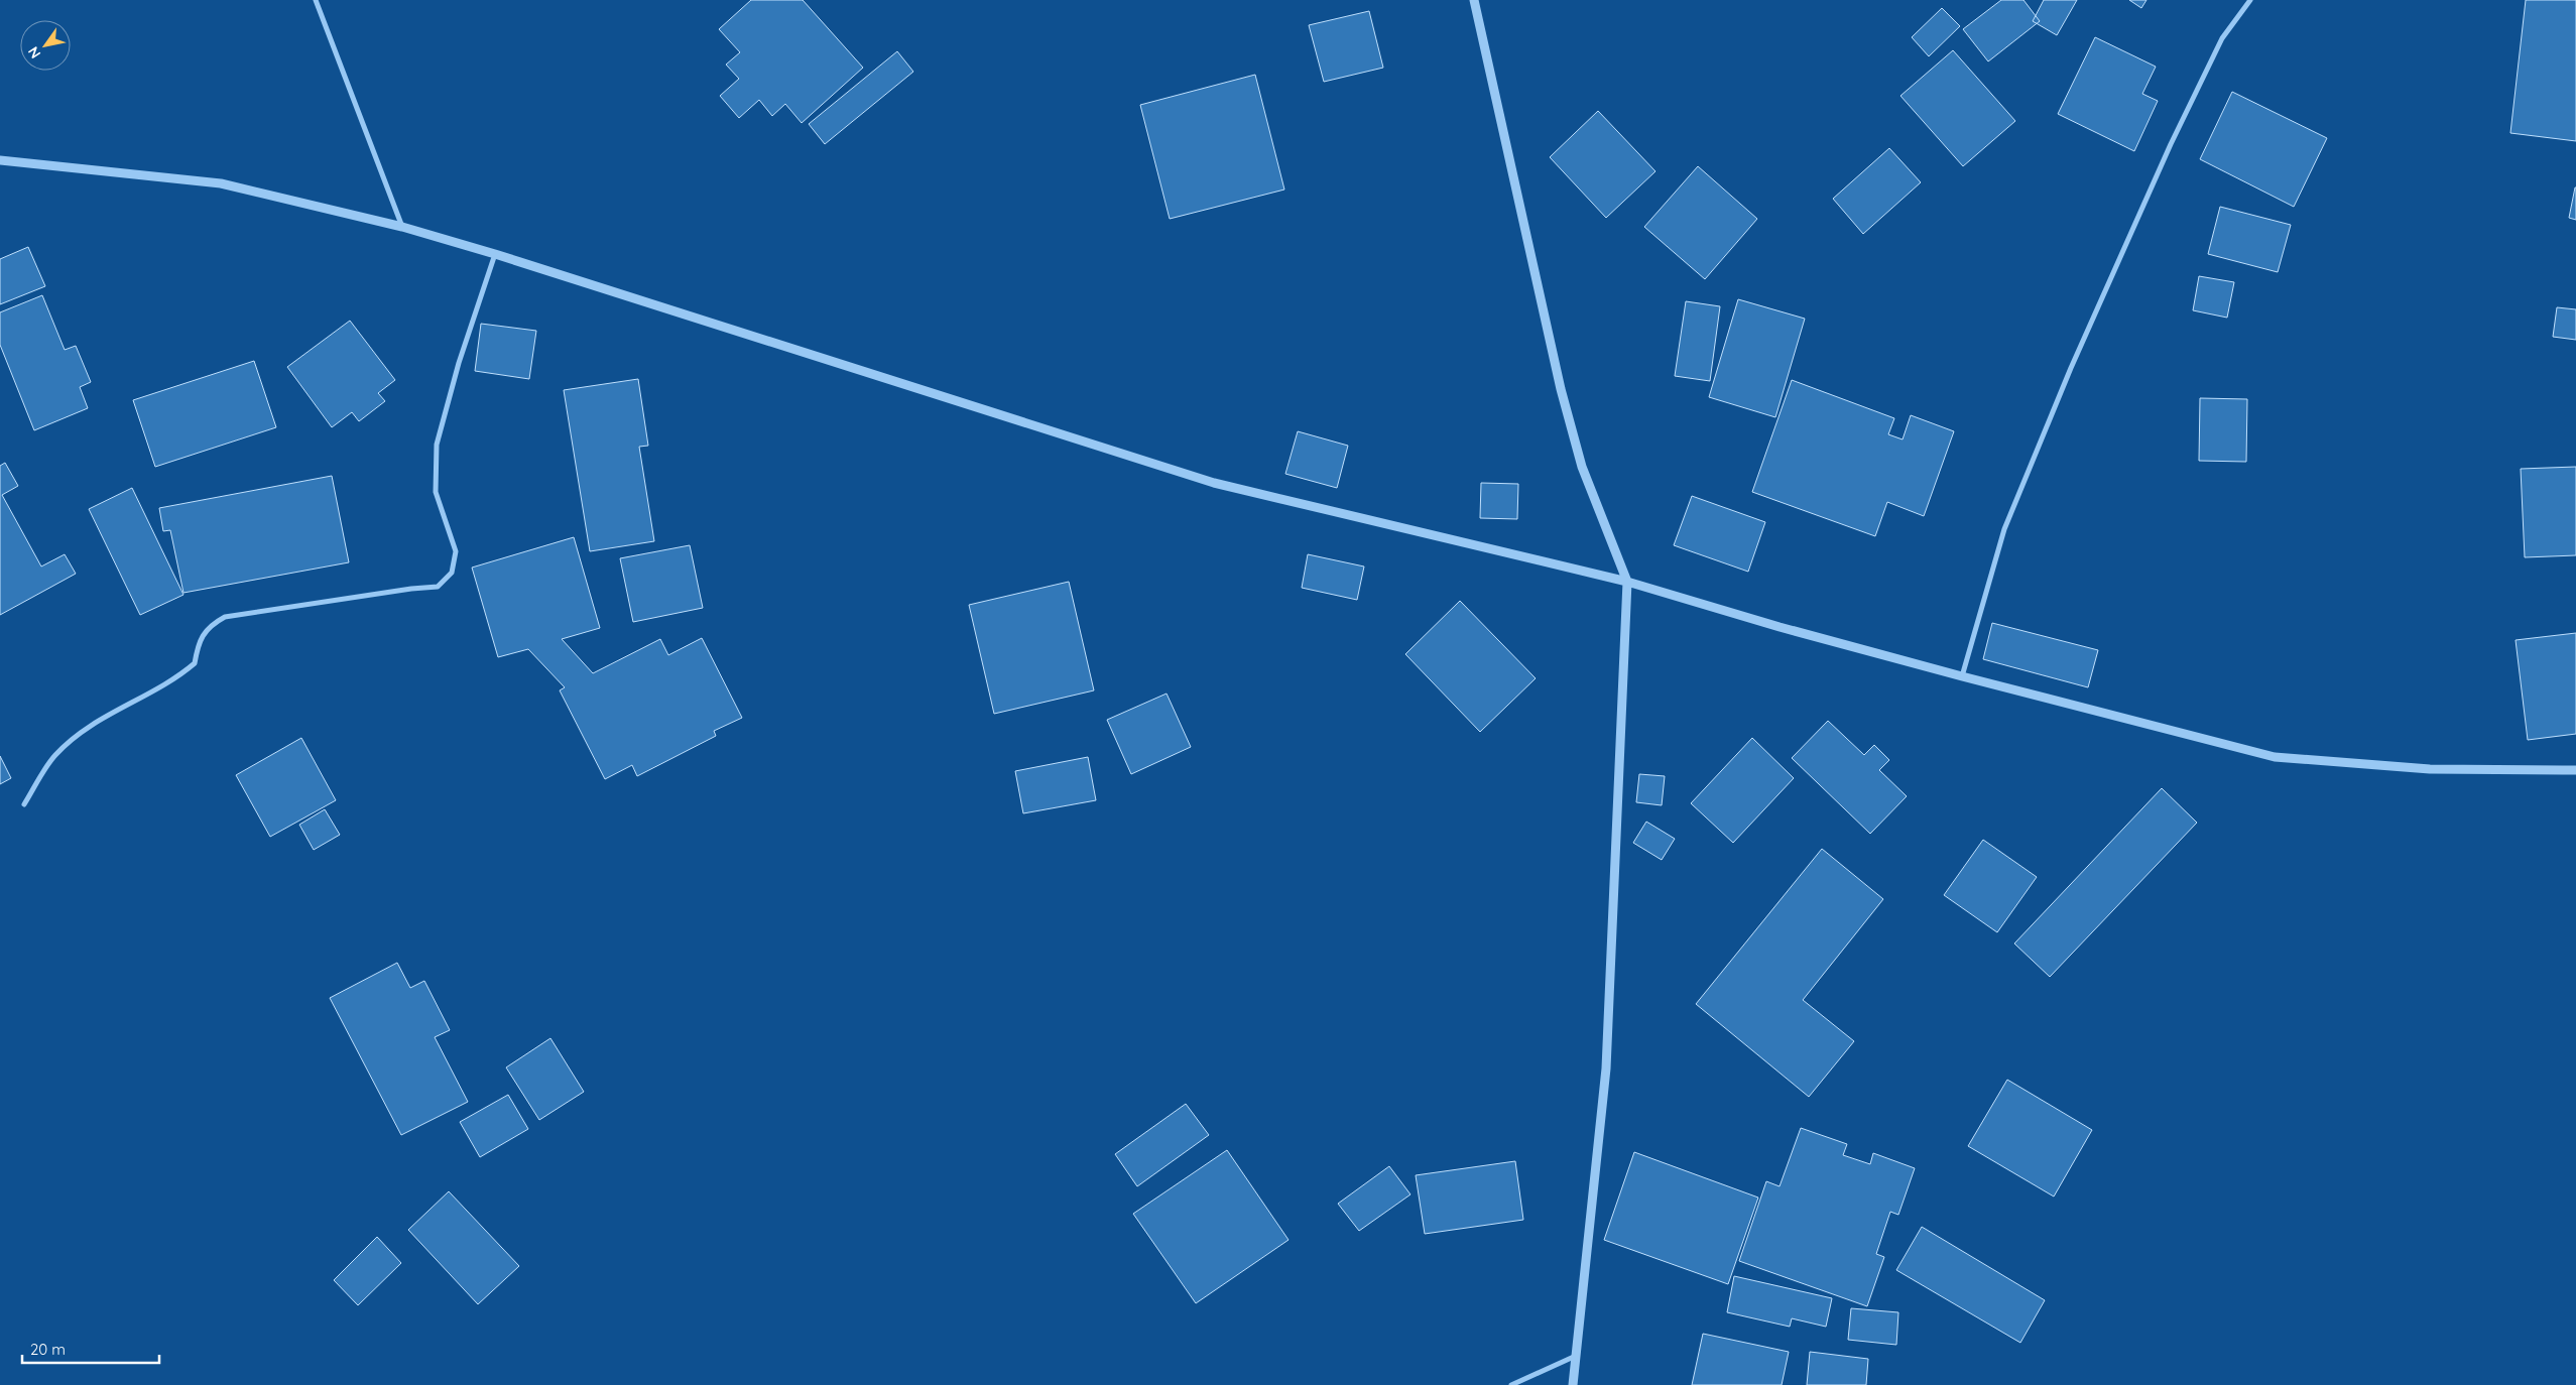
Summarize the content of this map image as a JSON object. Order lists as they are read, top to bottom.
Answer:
{
  "scale_bar": "20 m",
  "north": "bottom left"
}
